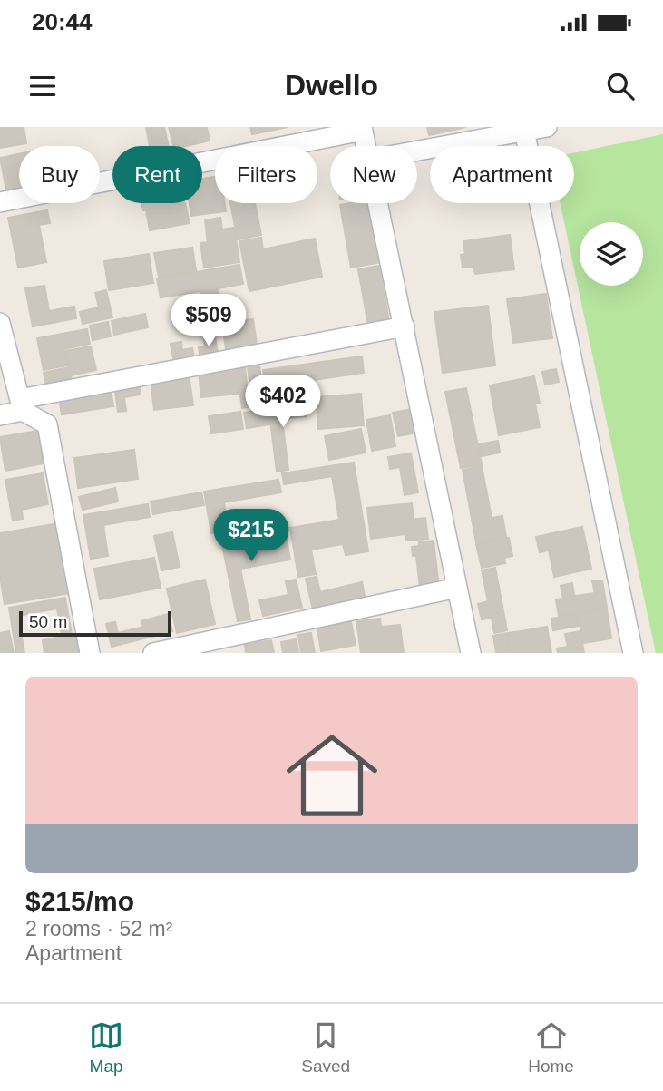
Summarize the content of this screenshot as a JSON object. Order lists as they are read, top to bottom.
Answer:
{
  "scale_bar": "50 m",
  "page": {
    "status": "20:44",
    "header": "Dwello",
    "chip": [
      "Buy",
      "Rent",
      "Filters",
      "New",
      "Apartment"
    ],
    "price": ["$509", "$402", "$215"],
    "scale": "50 m",
    "list": [
      {
        "name": "$215/mo",
        "note": "2 rooms · 52 m² · Apartment"
      }
    ],
    "tabs": ["Map", "Saved", "Home"]
  }
}
